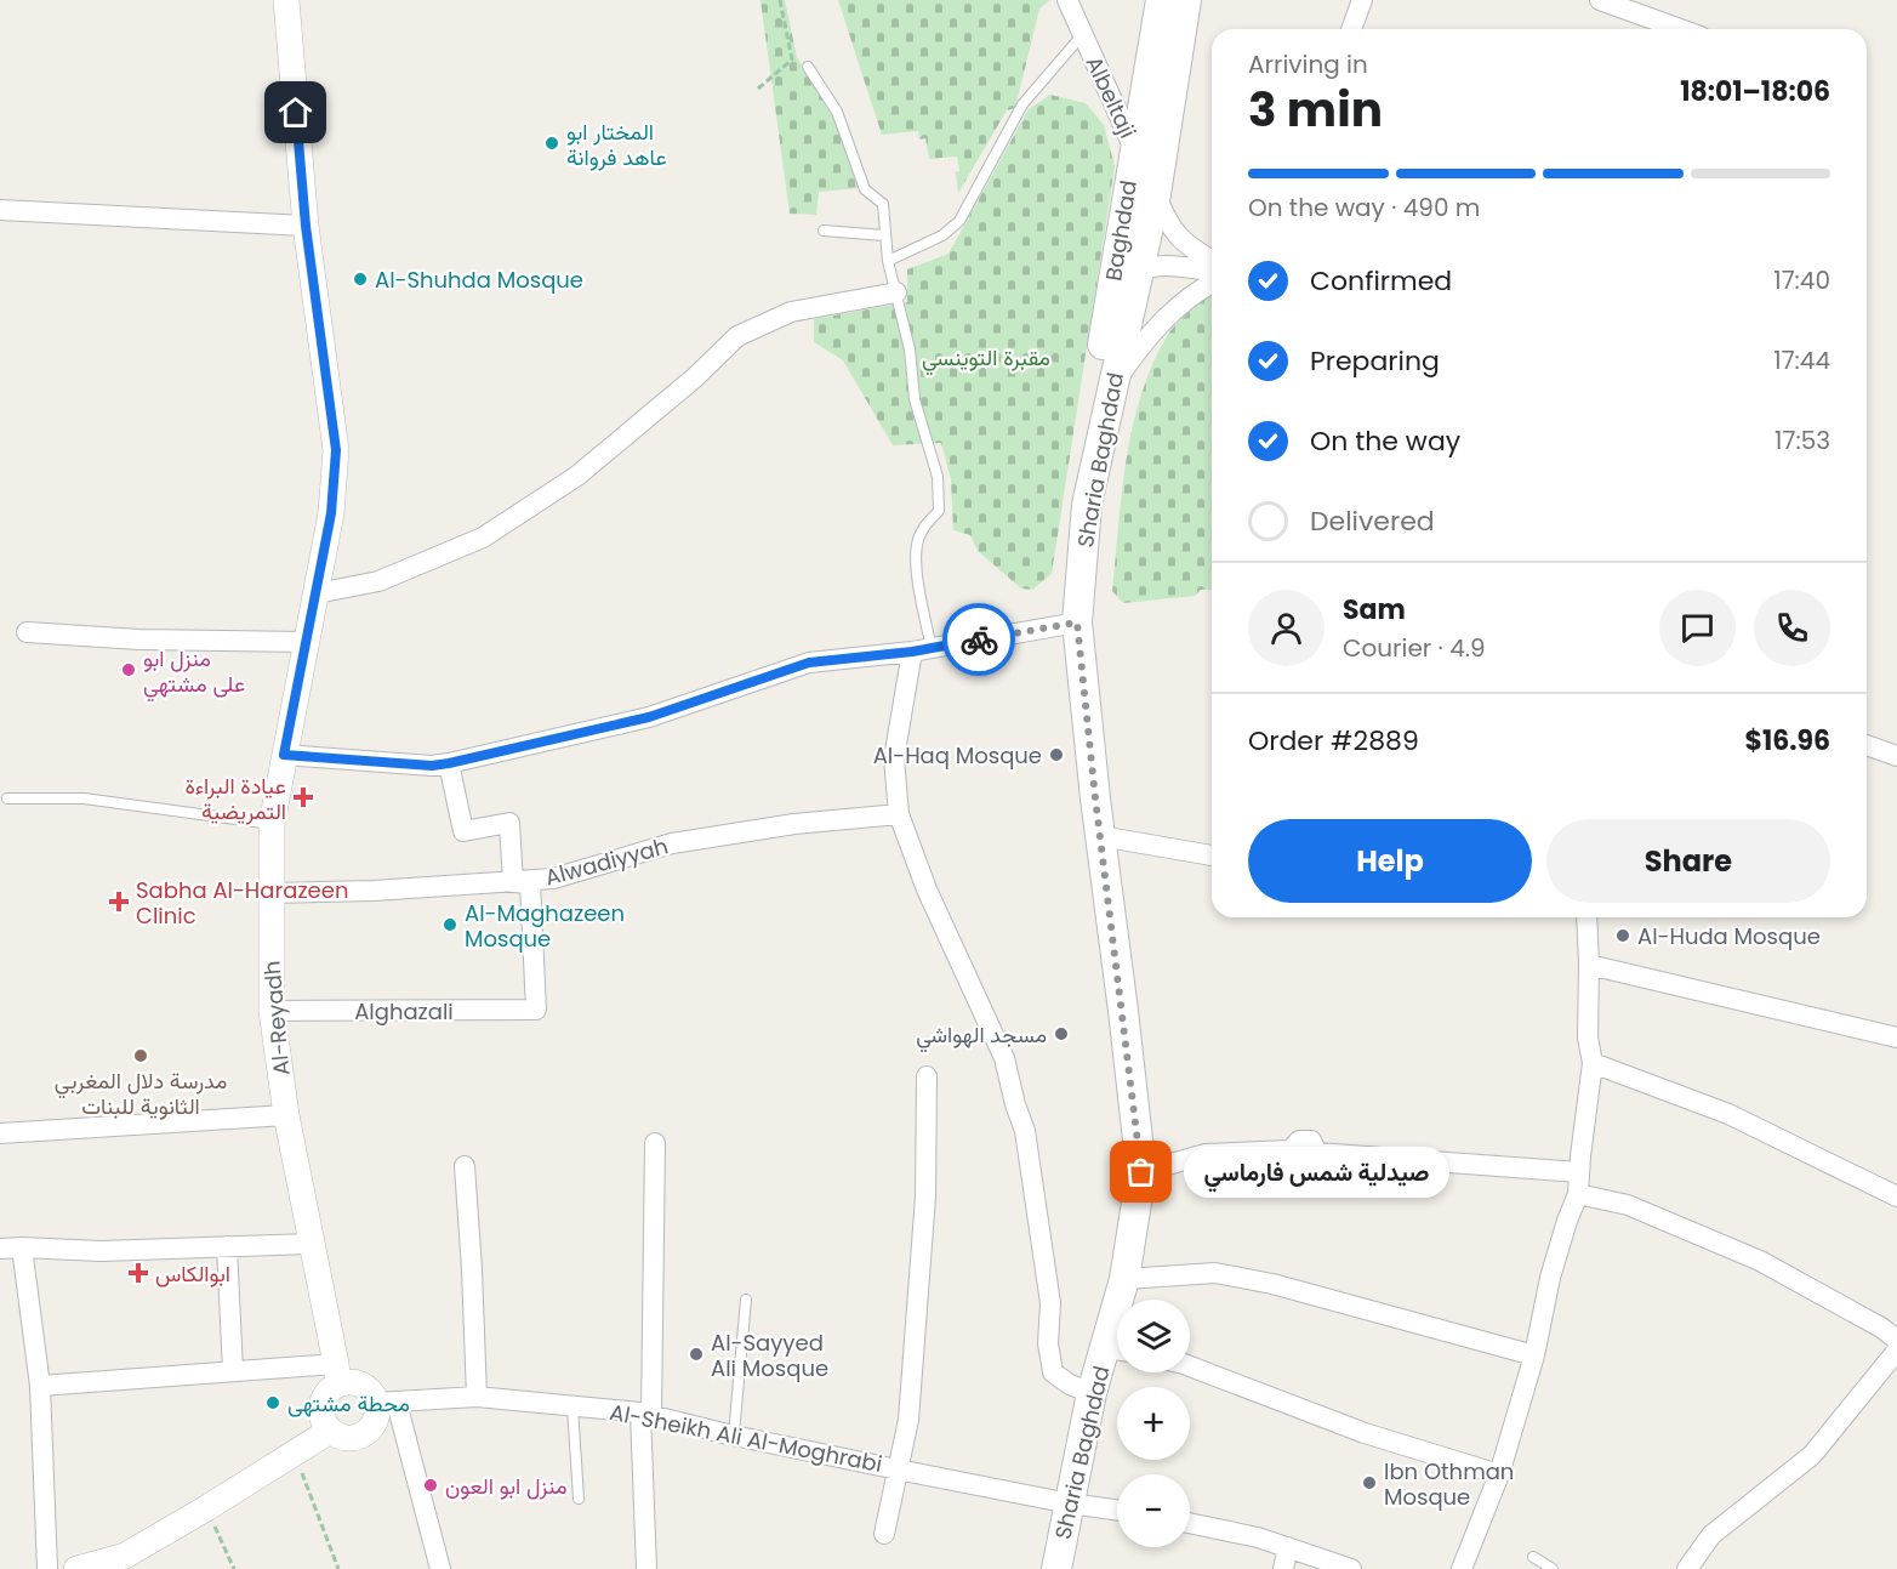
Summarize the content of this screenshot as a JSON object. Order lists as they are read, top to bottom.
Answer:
{
  "streets": {
    "main road": ["Baghdad", "Sharia Baghdad"],
    "street": [
      "Albeltaji",
      "Alwadiyyah",
      "Alghazali",
      "Al-Reyadh",
      "Al-Sheikh Ali Al-Moghrabi"
    ]
  },
  "crossings": [
    ["Albeltaji", "Baghdad"],
    ["Albeltaji", "Sharia Baghdad"],
    ["Baghdad", "Sharia Baghdad"],
    ["Sharia Baghdad", "Al-Sheikh Ali Al-Moghrabi"],
    ["Alwadiyyah", "Alghazali"],
    ["Alwadiyyah", "Al-Reyadh"],
    ["Alghazali", "Al-Reyadh"],
    ["Al-Reyadh", "Al-Sheikh Ali Al-Moghrabi"]
  ],
  "parks": ["مقبرة التوينسي"],
  "places": {
    "other": [
      "المختار ابو عاهد فروانة",
      "Al-Shuhda Mosque",
      "منزل ابو على مشتهي",
      "Al-Haq Mosque",
      "Al-Maghazeen Mosque",
      "Al-Huda Mosque",
      "مسجد الهواشي",
      "مدرسة دلال المغربي الثانوية للبنات",
      "صيدلية شمس فارماسي",
      "Al-Sayyed Ali Mosque",
      "محطة مشتهى",
      "Ibn Othman Mosque",
      "منزل ابو العون"
    ],
    "health": ["عيادة البراءة التمريضية", "Sabha Al-Harazeen Clinic", "ابوالكاس"]
  },
  "page": {
    "heading": ["3 min", "Arriving in", "18:01–18:06"],
    "panel": [
      "Sam",
      "Courier · 4.9",
      "Order #2889",
      "$16.96"
    ],
    "bar": "On the way · 490 m",
    "list": [
      ["Confirmed", "17:40"],
      ["Preparing", "17:44"],
      ["On the way", "17:53"],
      "Delivered"
    ],
    "buttons": ["Help", "Share"],
    "bubble": "صيدلية شمس فارماسي",
    "map_buttons": ["+", "−"]
  }
}
